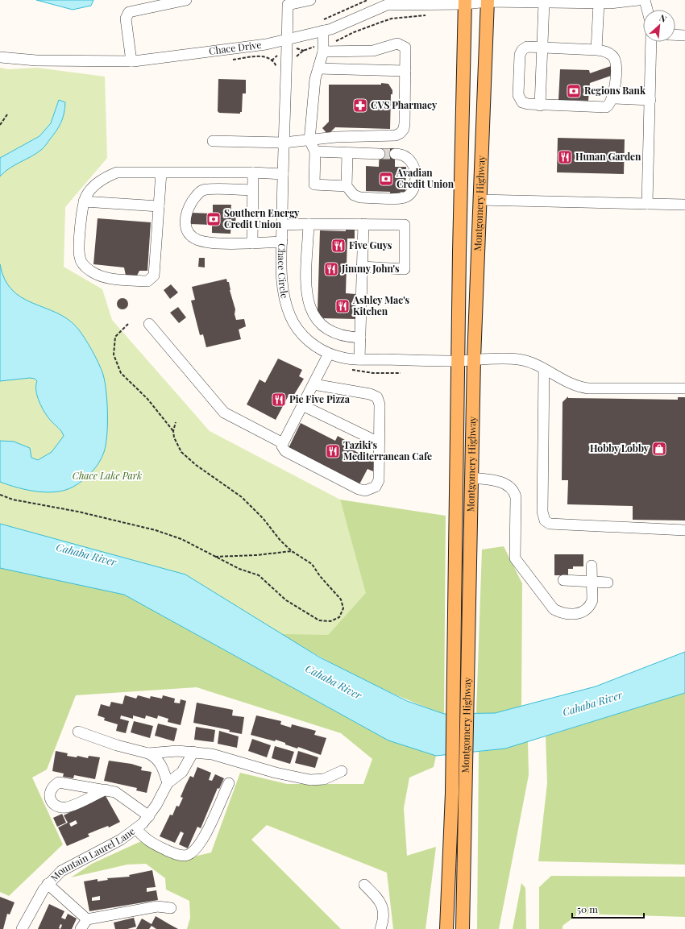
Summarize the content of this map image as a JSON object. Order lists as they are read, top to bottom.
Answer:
{
  "streets": {
    "main road": ["Montgomery Highway"],
    "street": ["Chace Drive", "Chace Circle", "Mountain Laurel Lane"]
  },
  "crossings": [
    ["Chace Drive", "Montgomery Highway"],
    ["Chace Drive", "Chace Circle"],
    ["Montgomery Highway", "Chace Circle"]
  ],
  "water": ["Cahaba River"],
  "parks": ["Chace Lake Park"],
  "places": {
    "bank": ["Regions Bank", "Avadian Credit Union", "Southern Energy Credit Union"],
    "pharmacy": ["CVS Pharmacy"],
    "restaurant": [
      "Hunan Garden",
      "Five Guys",
      "Jimmy John's",
      "Ashley Mac's Kitchen",
      "Pie Five Pizza",
      "Taziki's Mediterranean Cafe"
    ],
    "shop": ["Hobby Lobby"]
  },
  "scale_bar": "50 m",
  "north": "top right"
}
